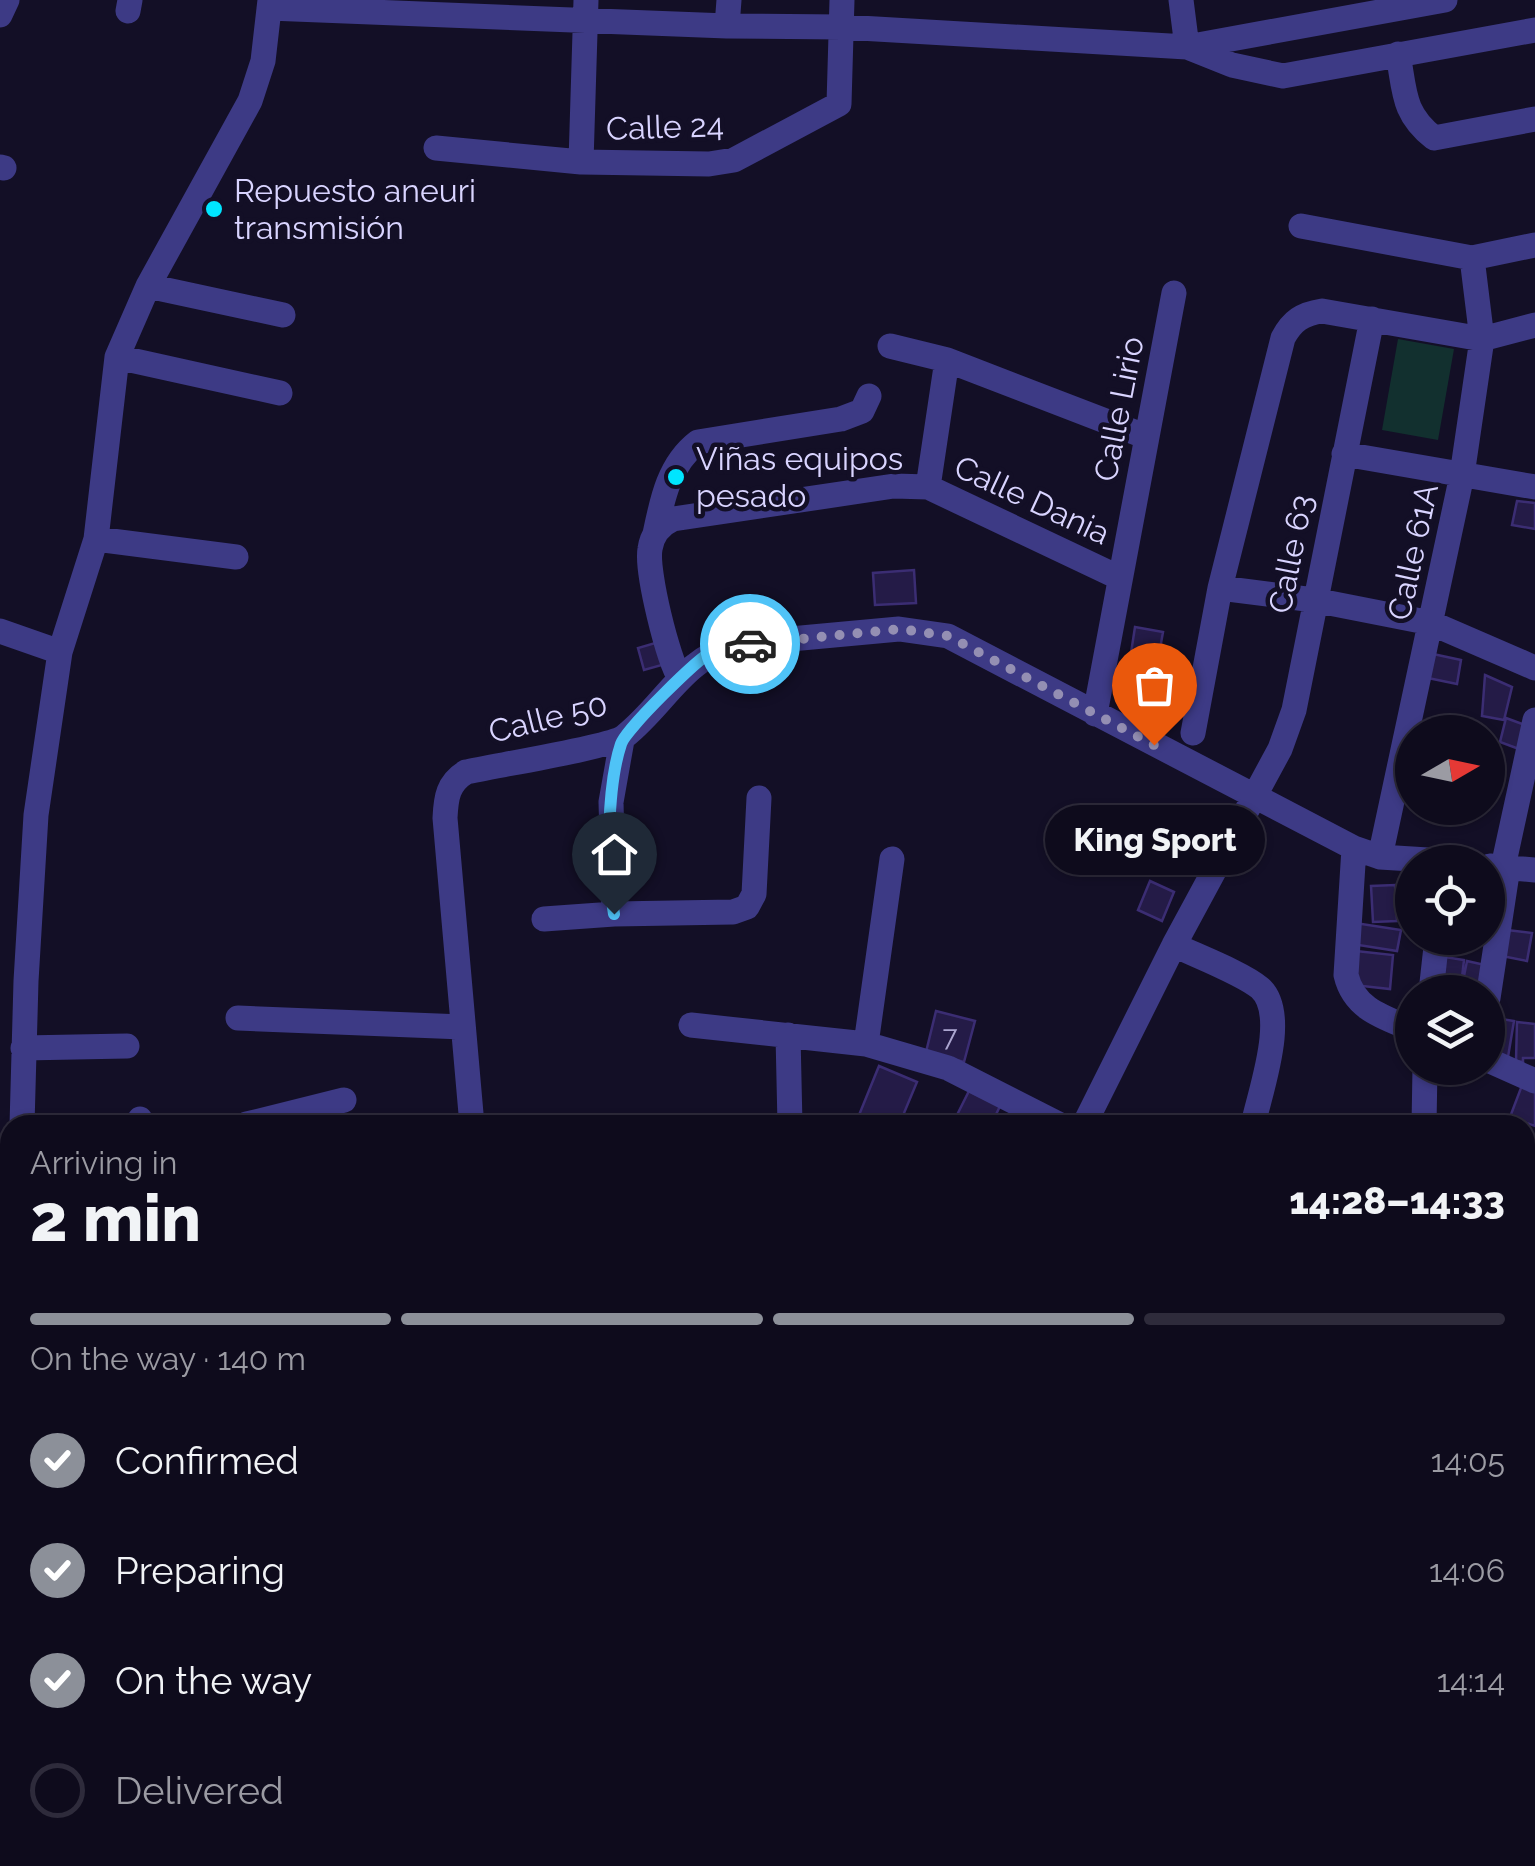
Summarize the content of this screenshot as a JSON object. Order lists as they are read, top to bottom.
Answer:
{
  "streets": {
    "street": [
      "Calle 24",
      "Calle Lirio",
      "Calle Dania",
      "Calle 61A",
      "Calle 63",
      "Calle 50"
    ]
  },
  "crossings": [
    ["Calle Lirio", "Calle Dania"],
    ["Calle Lirio", "Calle 50"],
    ["Calle 61A", "Calle 50"],
    ["Calle 63", "Calle 50"]
  ],
  "places": ["Repuesto aneuri transmisión", "Viñas equipos pesado", "King Sport"],
  "house_numbers": ["7"],
  "north": "right",
  "page": {
    "bubble": "King Sport",
    "heading": ["2 min", "Arriving in", "14:28–14:33"],
    "bar": "On the way · 140 m",
    "list": [
      ["Confirmed", "14:05"],
      ["Preparing", "14:06"],
      ["On the way", "14:14"],
      "Delivered"
    ]
  }
}
